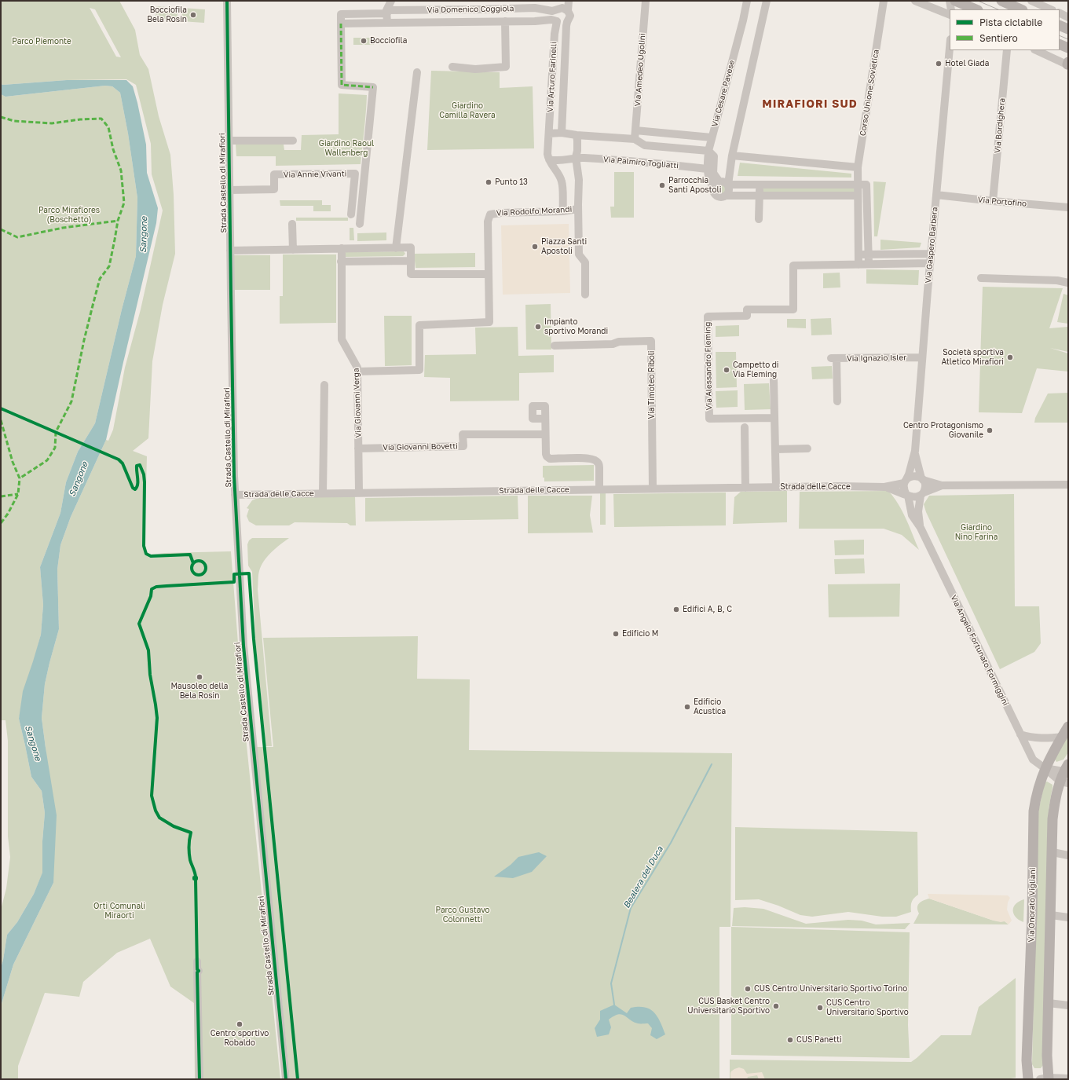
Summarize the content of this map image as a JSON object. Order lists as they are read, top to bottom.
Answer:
{
  "streets": {
    "main road": ["Via Onorato Vigliani"],
    "street": [
      "Via Domenico Coggiola",
      "Via Amedeo Ugolini",
      "Via Arturo Farinelli",
      "Corso Unione Sovietica",
      "Via Cesare Pavese",
      "Via Bordighera",
      "Via Palmiro Togliatti",
      "Via Annie Vivanti",
      "Strada Castello di Mirafiori",
      "Via Portofino",
      "Via Rodolfo Morandi",
      "Via Gaspero Barbera",
      "Via Ignazio Isler",
      "Via Alessandro Fleming",
      "Via Timoteo Riboli",
      "Via Giovanni Verga",
      "Via Giovanni Bovetti",
      "Strada delle Cacce",
      "Via Angelo Fortunato Formiggini"
    ]
  },
  "crossings": [
    ["Via Domenico Coggiola", "Via Arturo Farinelli"],
    ["Via Arturo Farinelli", "Via Palmiro Togliatti"],
    ["Via Arturo Farinelli", "Via Rodolfo Morandi"],
    ["Via Cesare Pavese", "Via Palmiro Togliatti"],
    ["Via Bordighera", "Via Portofino"],
    ["Via Annie Vivanti", "Strada Castello di Mirafiori"],
    ["Strada Castello di Mirafiori", "Strada delle Cacce"],
    ["Via Portofino", "Via Gaspero Barbera"],
    ["Via Gaspero Barbera", "Via Ignazio Isler"],
    ["Via Gaspero Barbera", "Strada delle Cacce"],
    ["Via Gaspero Barbera", "Via Angelo Fortunato Formiggini"],
    ["Via Timoteo Riboli", "Strada delle Cacce"],
    ["Via Giovanni Verga", "Via Giovanni Bovetti"],
    ["Via Giovanni Verga", "Strada delle Cacce"],
    ["Strada delle Cacce", "Via Angelo Fortunato Formiggini"],
    ["Via Angelo Fortunato Formiggini", "Via Onorato Vigliani"]
  ],
  "districts": ["MIRAFIORI SUD"],
  "water": ["Sangone", "Bealera del Duca"],
  "parks": [
    "Parco Piemonte",
    "Giardino Camilla Ravera",
    "Giardino Raoul Wallenberg",
    "Parco Miraflores (Boschetto)",
    "Giardino Nino Farina",
    "Orti Comunali Miraorti",
    "Parco Gustavo Colonnetti"
  ],
  "places": [
    "Bocciofila Bela Rosin",
    "Bocciofila",
    "Hotel Giada",
    "Punto 13",
    "Parrocchia Santi Apostoli",
    "Piazza Santi Apostoli",
    "Impianto sportivo Morandi",
    "Società sportiva Atletico Mirafiori",
    "Campetto di Via Fleming",
    "Centro Protagonismo Giovanile",
    "Edifici A, B, C",
    "Edificio M",
    "Mausoleo della Bela Rosin",
    "Edificio Acustica",
    "CUS Centro Universitario Sportivo Torino",
    "CUS Basket Centro Universitario Sportivo",
    "CUS Centro Universitario Sportivo",
    "Centro sportivo Robaldo",
    "CUS Panetti"
  ],
  "legend": ["Pista ciclabile", "Sentiero"]
}
